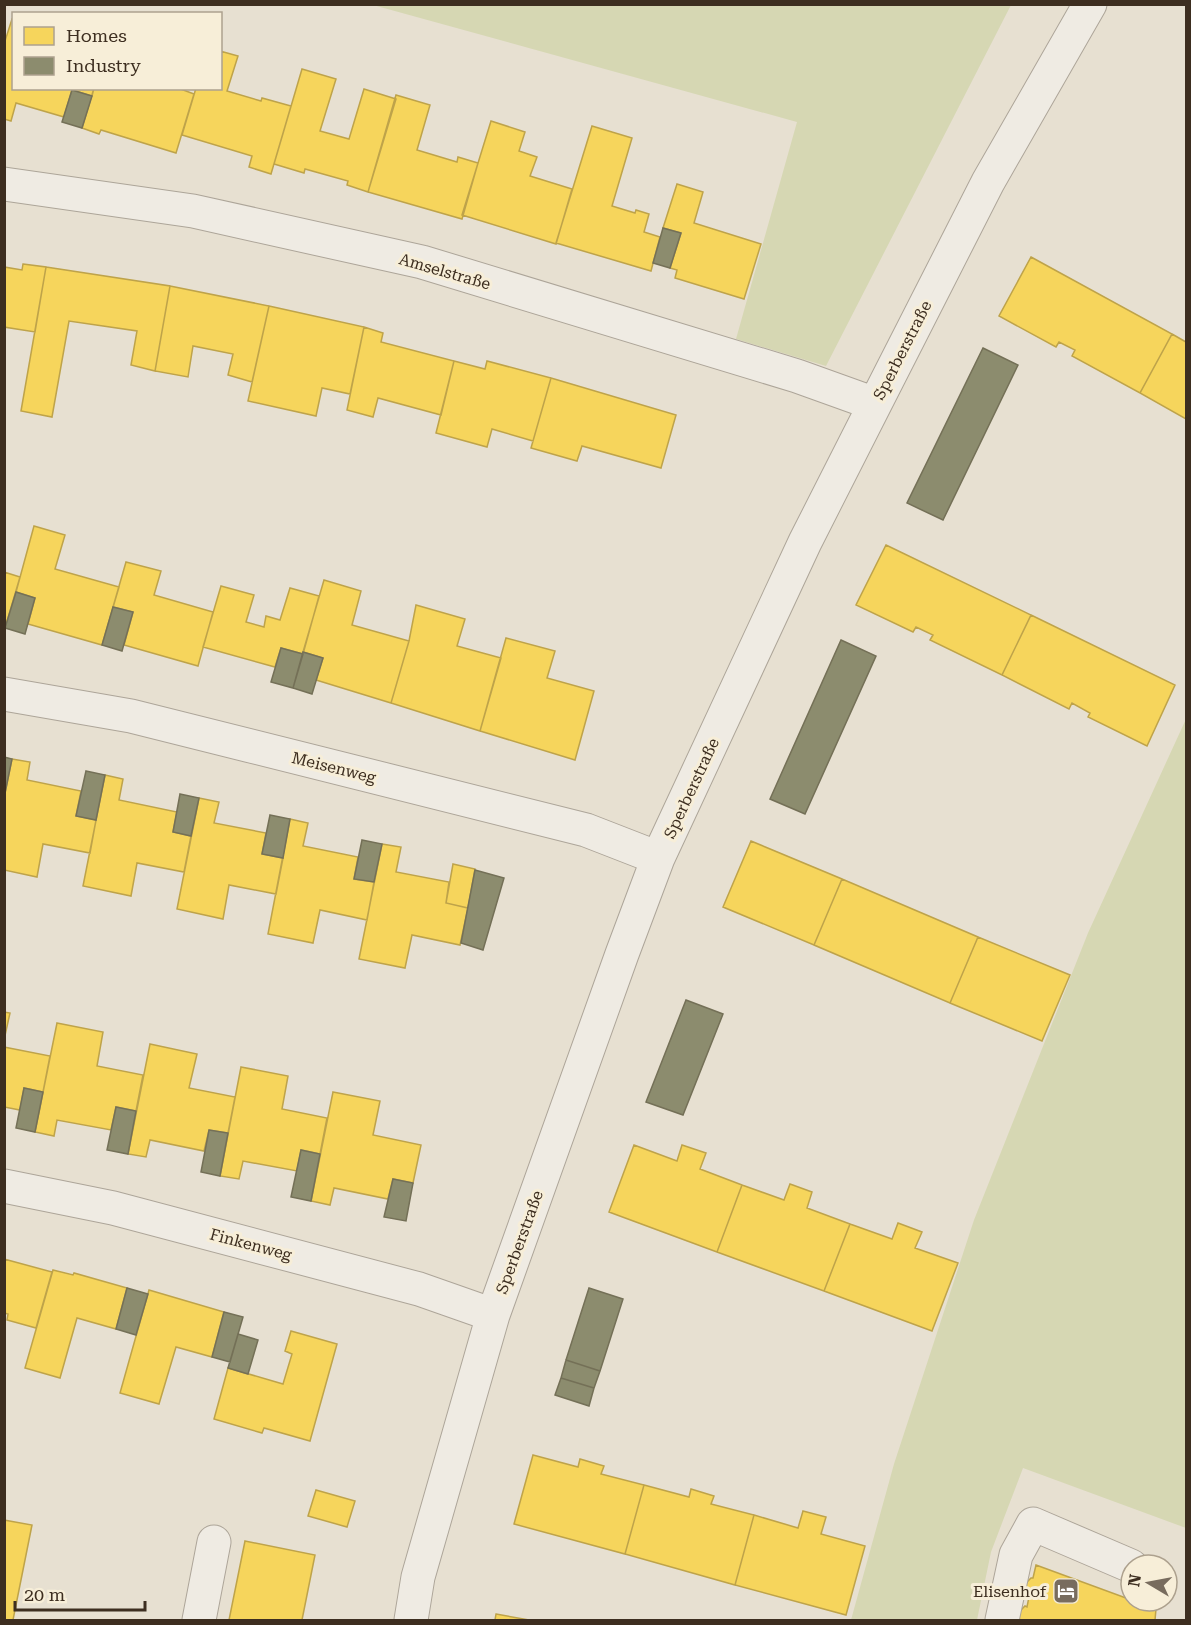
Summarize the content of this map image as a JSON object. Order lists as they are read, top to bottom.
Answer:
{
  "streets": {
    "street": [
      "Amselstraße",
      "Sperberstraße",
      "Meisenweg",
      "Finkenweg"
    ]
  },
  "crossings": [
    ["Amselstraße", "Sperberstraße"],
    ["Sperberstraße", "Meisenweg"],
    ["Sperberstraße", "Finkenweg"]
  ],
  "places": {
    "hotel": ["Elisenhof"]
  },
  "legend": ["Homes", "Industry"],
  "scale_bar": "20 m",
  "north": "left"
}
